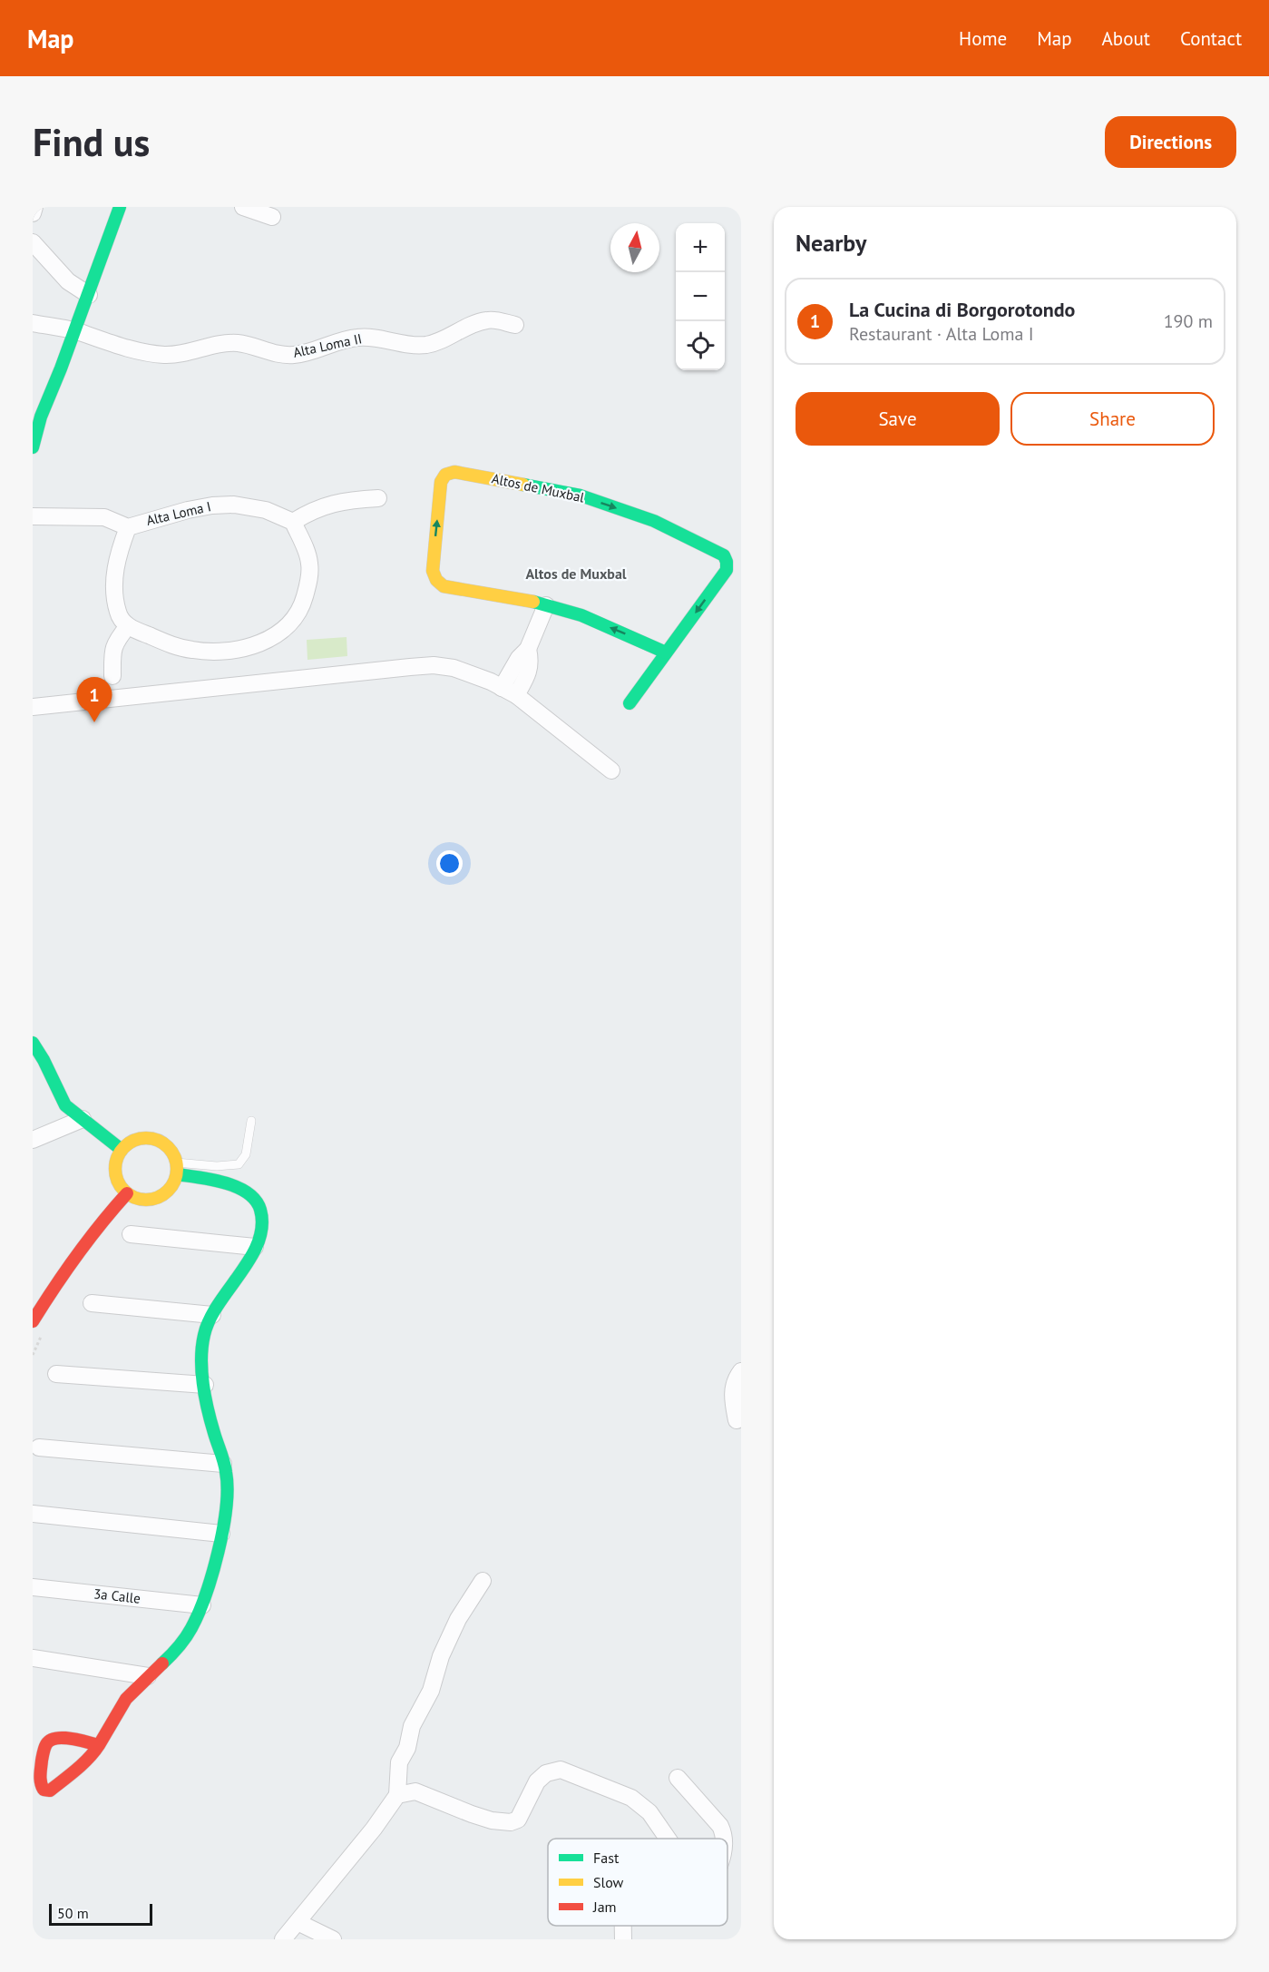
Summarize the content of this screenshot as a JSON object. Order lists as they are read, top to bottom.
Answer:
{
  "streets": {
    "street": [
      "Alta Loma II",
      "Altos de Muxbal",
      "Alta Loma I",
      "3a Calle"
    ]
  },
  "districts": ["Altos de Muxbal"],
  "legend": ["Fast", "Slow", "Jam"],
  "scale_bar": "50 m",
  "north": "top",
  "page": {
    "header": "Map",
    "nav": [
      "Home",
      "Map",
      "About",
      "Contact"
    ],
    "buttons": [
      "Directions",
      ["Save", "Share"]
    ],
    "title": "Find us",
    "heading": "Nearby",
    "map_buttons": ["+", "−"],
    "list": [
      {
        "mark": "1",
        "name": "La Cucina di Borgorotondo",
        "note": "Restaurant · Alta Loma I",
        "value": "190 m"
      }
    ],
    "pins": "1",
    "scale": "50 m"
  }
}
